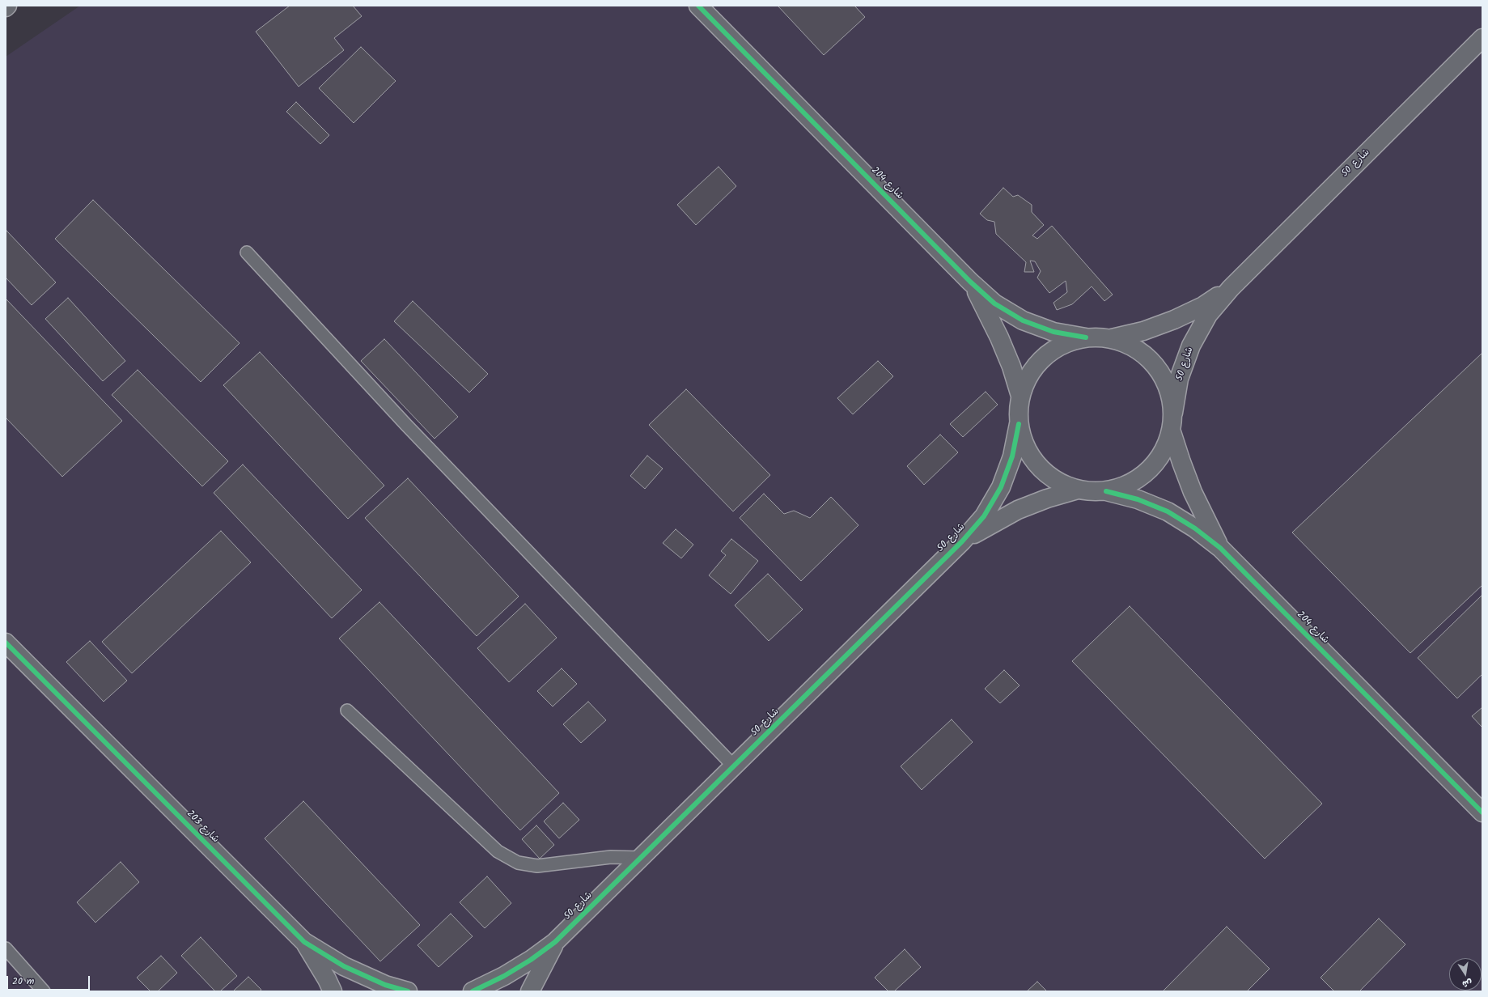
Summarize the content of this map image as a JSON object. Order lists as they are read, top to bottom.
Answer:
{
  "streets": {
    "street": ["شارع 50", "شارع 204", "شارع 203"]
  },
  "scale_bar": "20 m",
  "north": "bottom"
}
